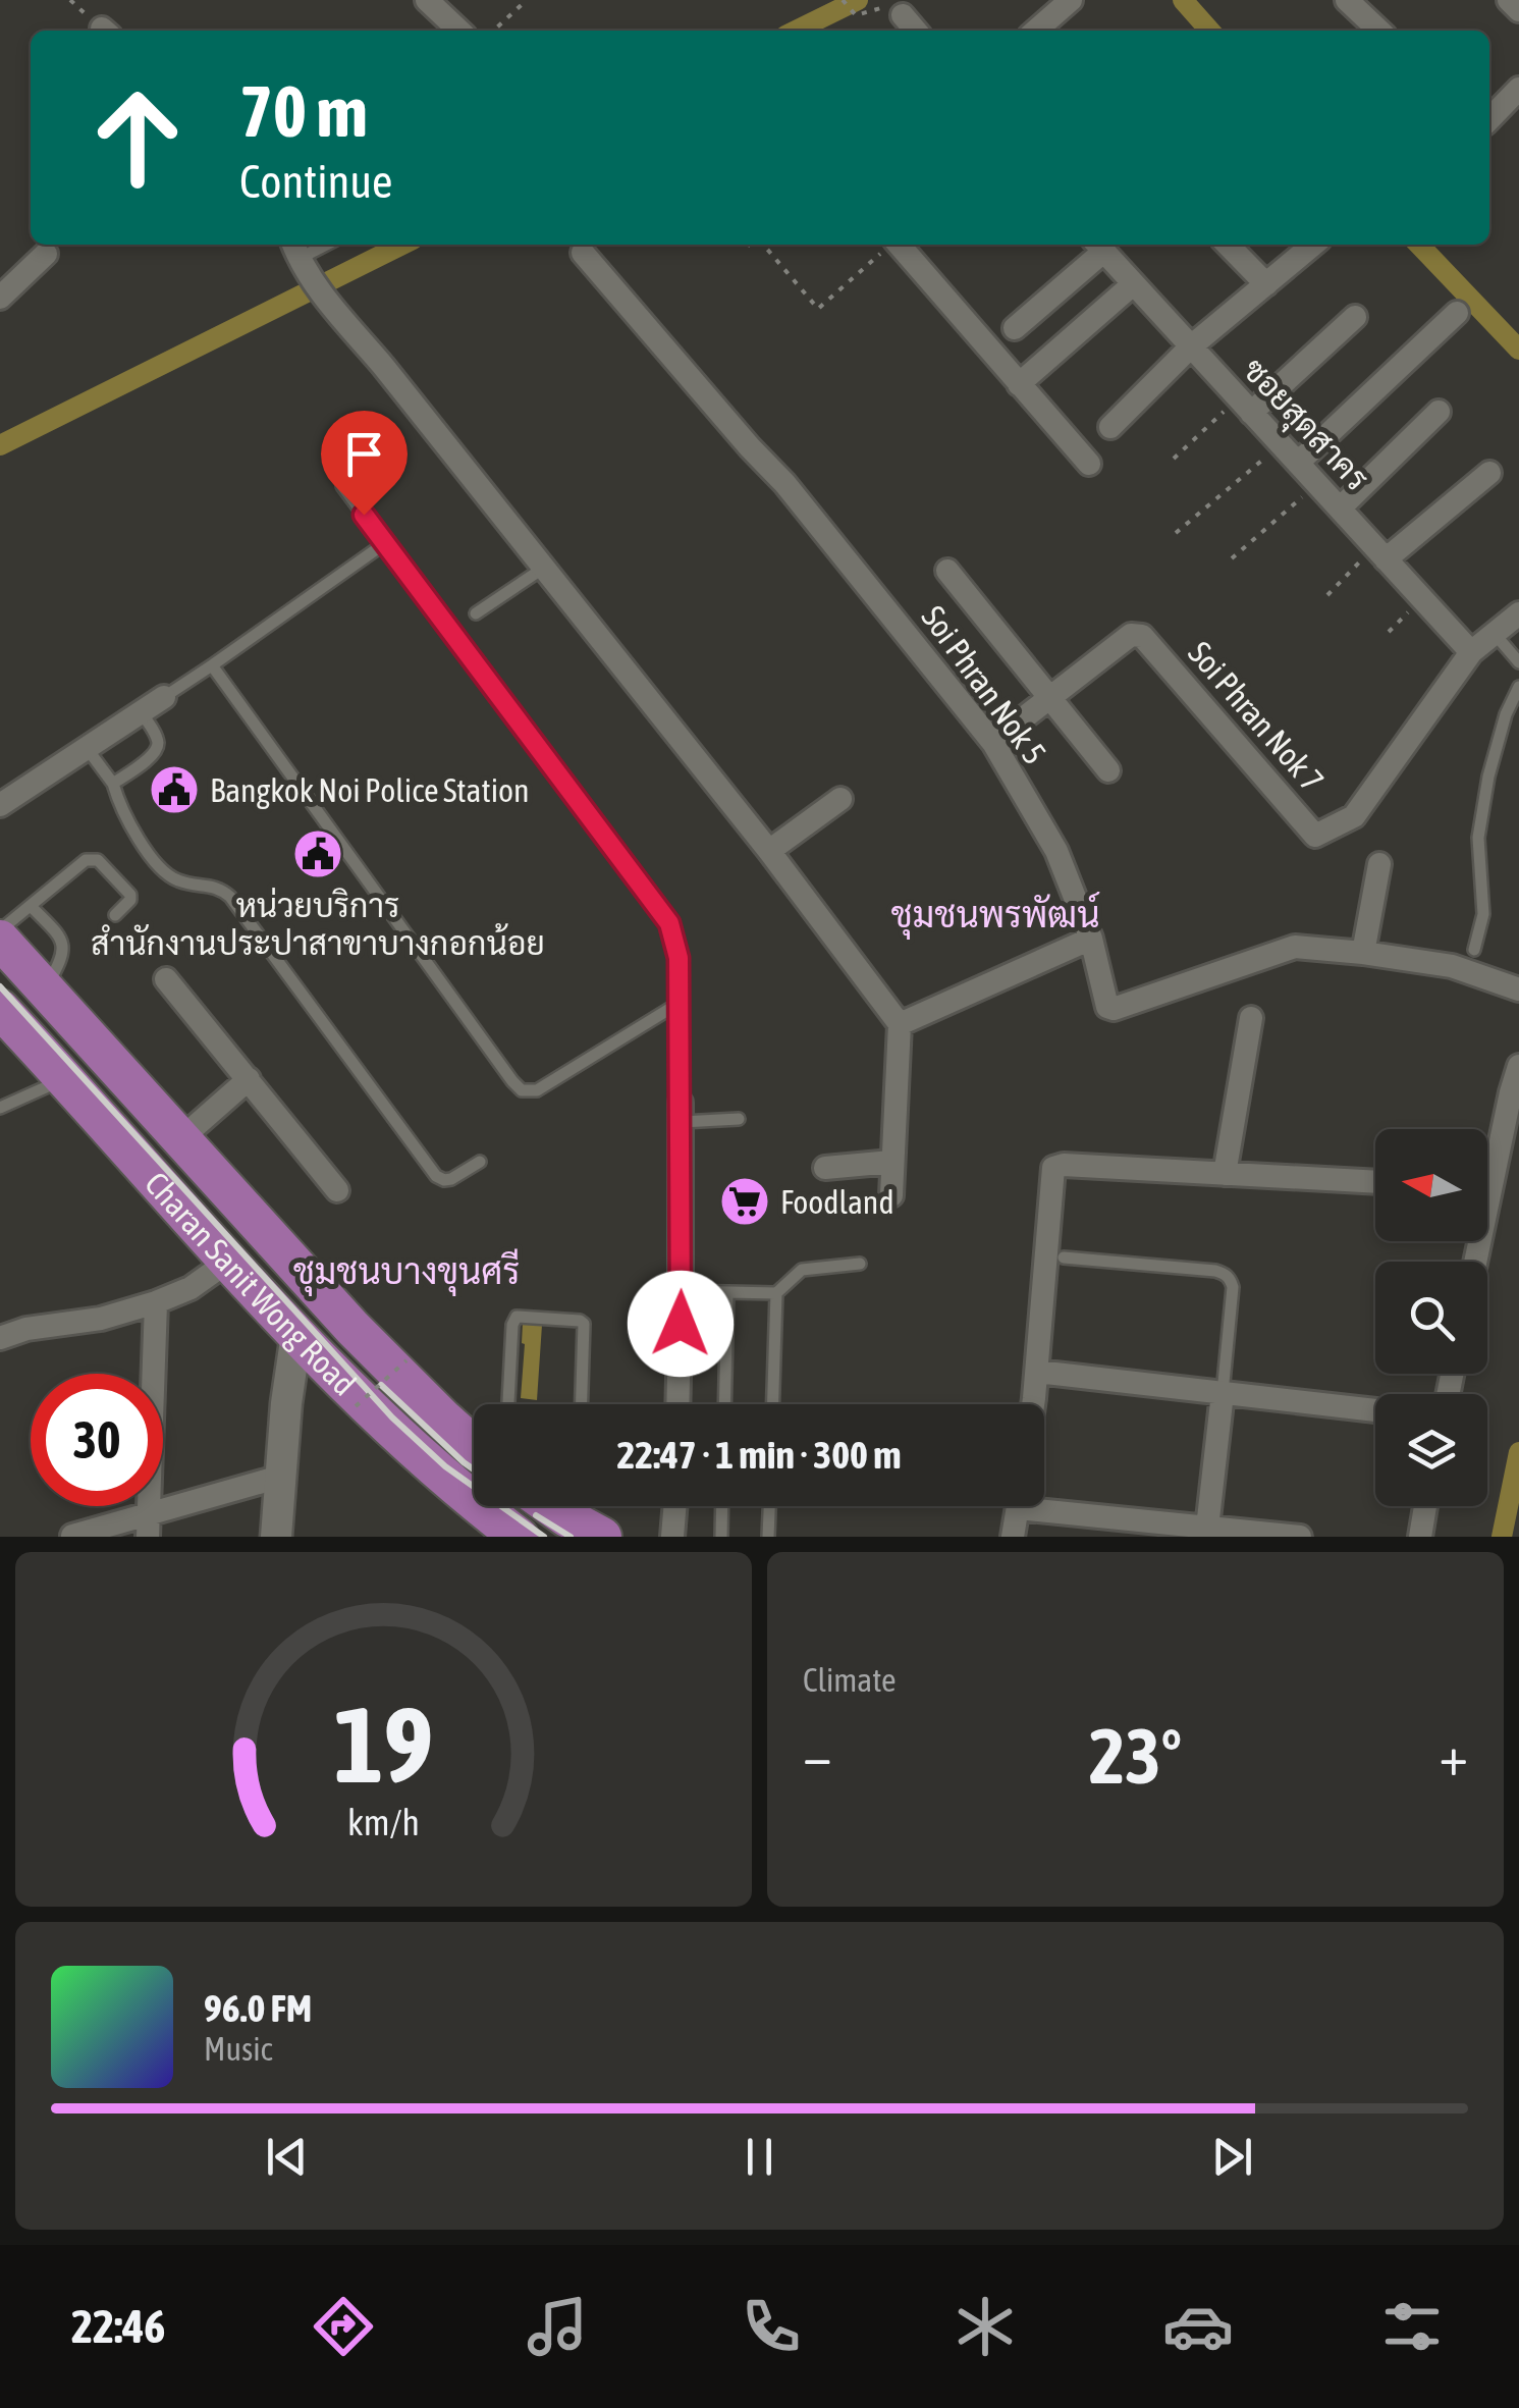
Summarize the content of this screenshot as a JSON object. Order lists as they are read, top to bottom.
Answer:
{
  "streets": {
    "main road": ["Charan Sanit Wong Road"],
    "street": ["ซอยสุดสาคร", "Soi Phran Nok 5", "Soi Phran Nok 7"]
  },
  "crossings": [
    ["ซอยสุดสาคร", "Soi Phran Nok 7"]
  ],
  "districts": ["ชุมชนพรพัฒน์", "ชุมชนบางขุนศรี"],
  "places": {
    "public building": ["Bangkok Noi Police Station", "หน่วยบริการ สำนักงานประปาสาขาบางกอกน้อย"],
    "supermarket": ["Foodland"]
  },
  "north": "left",
  "page": {
    "turn": ["70 m", "Continue"],
    "limit": "30",
    "trip": "22:47 · 1 min · 300 m",
    "tile": "Climate",
    "heat": ["−", "23°", "+"],
    "song": ["96.0 FM", "Music"],
    "tabs": "22:46",
    "gauge": ["19", "km/h"]
  }
}
